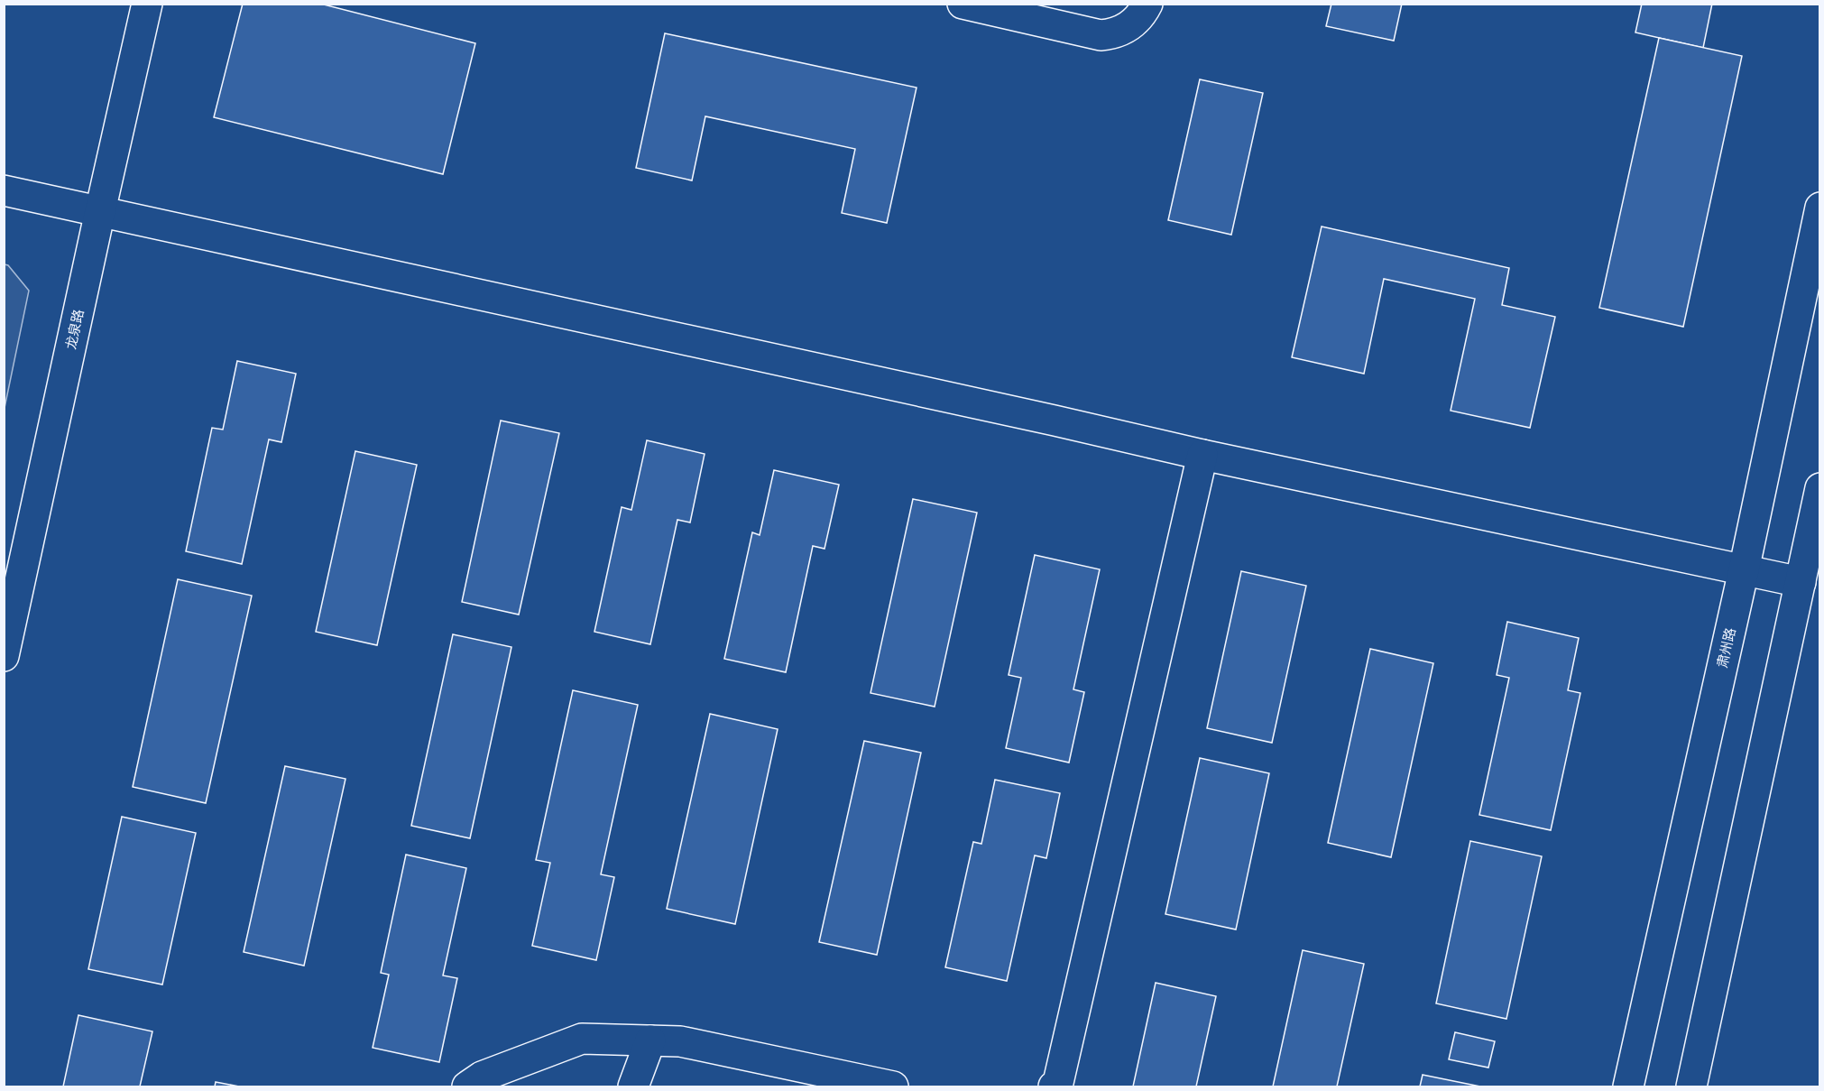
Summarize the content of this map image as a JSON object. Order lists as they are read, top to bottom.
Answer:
{
  "streets": {
    "street": ["龙泉路", "肃州路"]
  }
}
